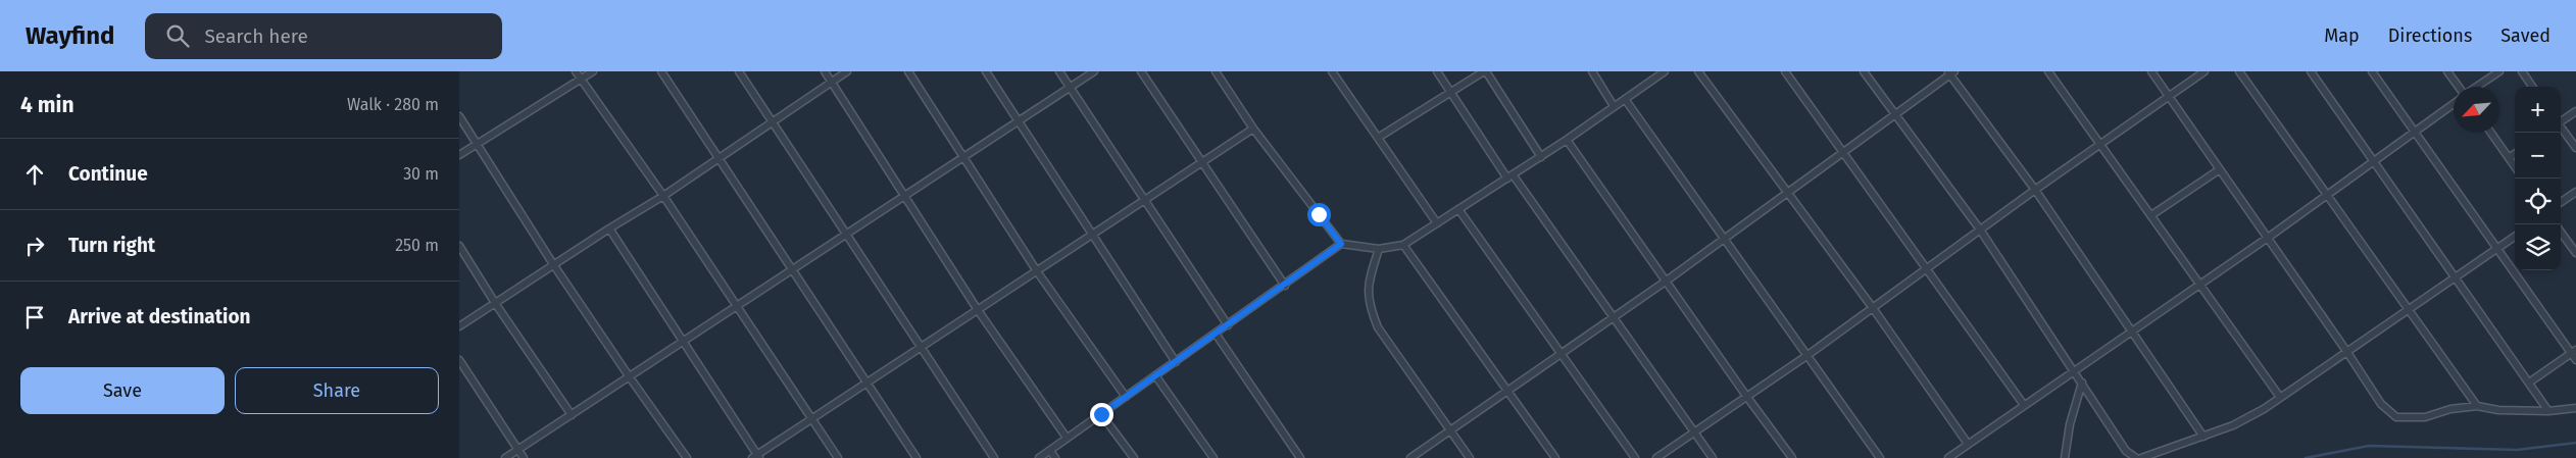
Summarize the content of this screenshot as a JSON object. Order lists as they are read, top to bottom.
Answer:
{
  "north": "bottom left",
  "page": {
    "header": "Wayfind",
    "search": "Search here",
    "nav": ["Map", "Directions", "Saved"],
    "heading": ["4 min", "Walk · 280 m"],
    "map_buttons": ["+", "−"],
    "list": [
      ["Continue", "30 m"],
      ["Turn right", "250 m"],
      "Arrive at destination"
    ],
    "buttons": ["Save", "Share"]
  }
}
